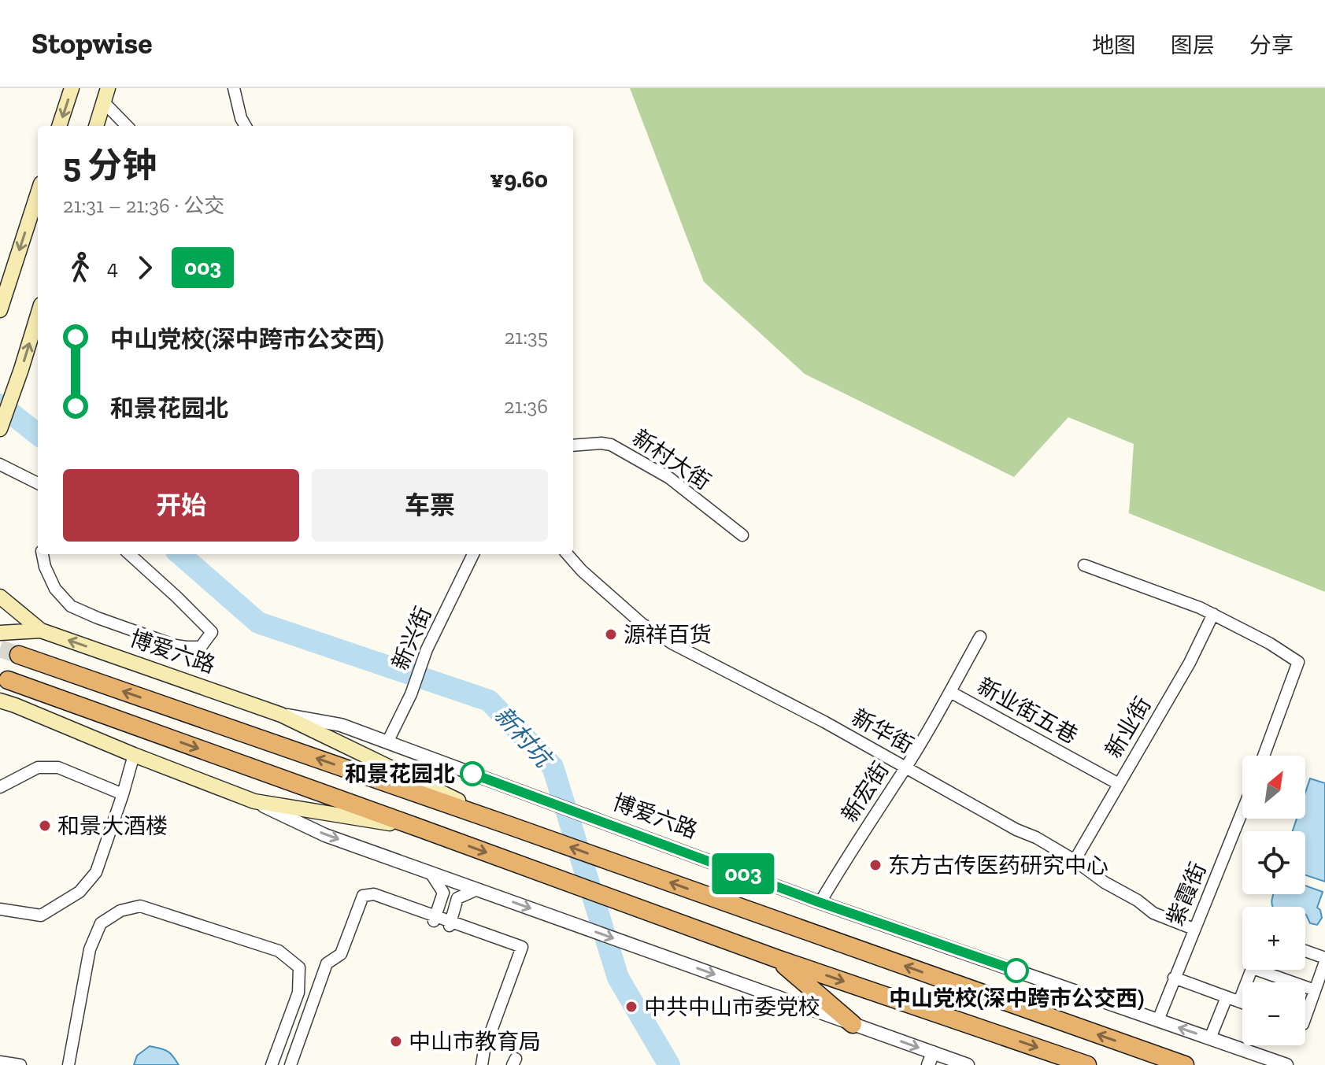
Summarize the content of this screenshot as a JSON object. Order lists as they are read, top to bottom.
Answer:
{
  "streets": {
    "main road": ["博爱六路"],
    "street": [
      "新村大街",
      "新兴街",
      "新业街五巷",
      "新业街",
      "新华街",
      "新宏街",
      "紫霞街"
    ]
  },
  "crossings": [
    ["新兴街", "博爱六路"],
    ["博爱六路", "新宏街"],
    ["博爱六路", "紫霞街"],
    ["新业街五巷", "新业街"],
    ["新业街五巷", "新宏街"],
    ["新业街", "新华街"],
    ["新华街", "新宏街"],
    ["新华街", "紫霞街"]
  ],
  "water": ["新村坑"],
  "places": [
    "源祥百货",
    "和景花园北",
    "和景大酒楼",
    "东方古传医药研究中心",
    "中山党校(深中跨市公交西)",
    "中共中山市委党校",
    "中山市教育局"
  ],
  "lines": ["bus line 003"],
  "north": "top right",
  "page": {
    "header": "Stopwise",
    "nav": ["地图", "图层", "分享"],
    "on_map": "003",
    "heading": ["5 分钟", "21:31 – 21:36 · 公交", "¥9.60"],
    "legs": ["4", "003"],
    "list": [
      {
        "name": "中山党校(深中跨市公交西)",
        "value": "21:35"
      },
      {
        "name": "和景花园北",
        "value": "21:36"
      }
    ],
    "buttons": ["开始", "车票"],
    "map_buttons": ["+", "−"]
  }
}
